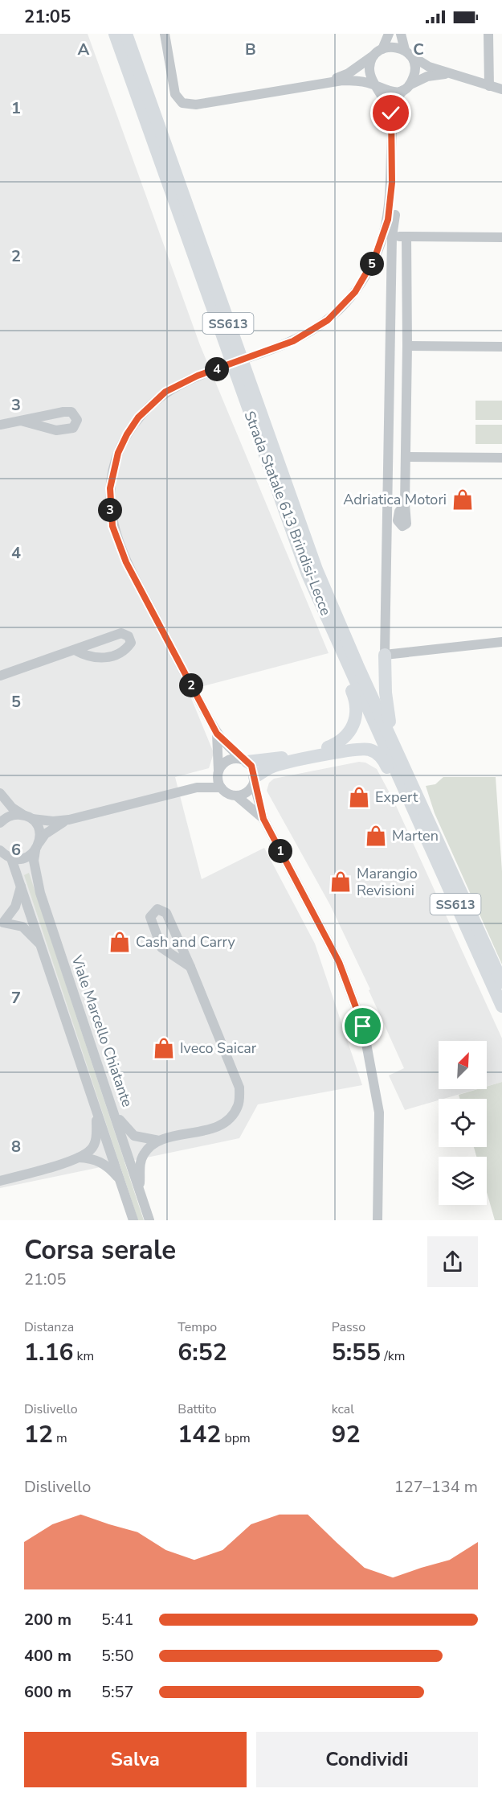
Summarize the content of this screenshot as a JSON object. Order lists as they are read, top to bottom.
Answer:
{
  "streets": {
    "highway": ["SS613", "Strada Statale 613 Brindisi-Lecce"],
    "street": ["Viale Marcello Chiatante"]
  },
  "places": {
    "shop": [
      "Adriatica Motori",
      "Expert",
      "Marten",
      "Marangio Revisioni",
      "Cash and Carry",
      "Iveco Saicar"
    ]
  },
  "north": "top right",
  "page": {
    "status": "21:05",
    "pins": [
      "5",
      "4",
      "3",
      "2",
      "1"
    ],
    "heading": ["Corsa serale", "21:05"],
    "stats": [
      ["Distanza", "1.16 km"],
      ["Tempo", "6:52"],
      ["Passo", "5:55 /km"],
      ["Dislivello", "12 m"],
      ["Battito", "142 bpm"],
      ["kcal", "92"]
    ],
    "chart": ["Dislivello", "127–134 m"],
    "list": [
      {
        "name": "200 m",
        "note": "5:41"
      },
      {
        "name": "400 m",
        "note": "5:50"
      },
      {
        "name": "600 m",
        "note": "5:57"
      }
    ],
    "buttons": ["Salva", "Condividi"]
  },
  "grid": {
    "columns": ["A", "B", "C"],
    "rows": [
      "1",
      "2",
      "3",
      "4",
      "5",
      "6",
      "7",
      "8"
    ]
  }
}
